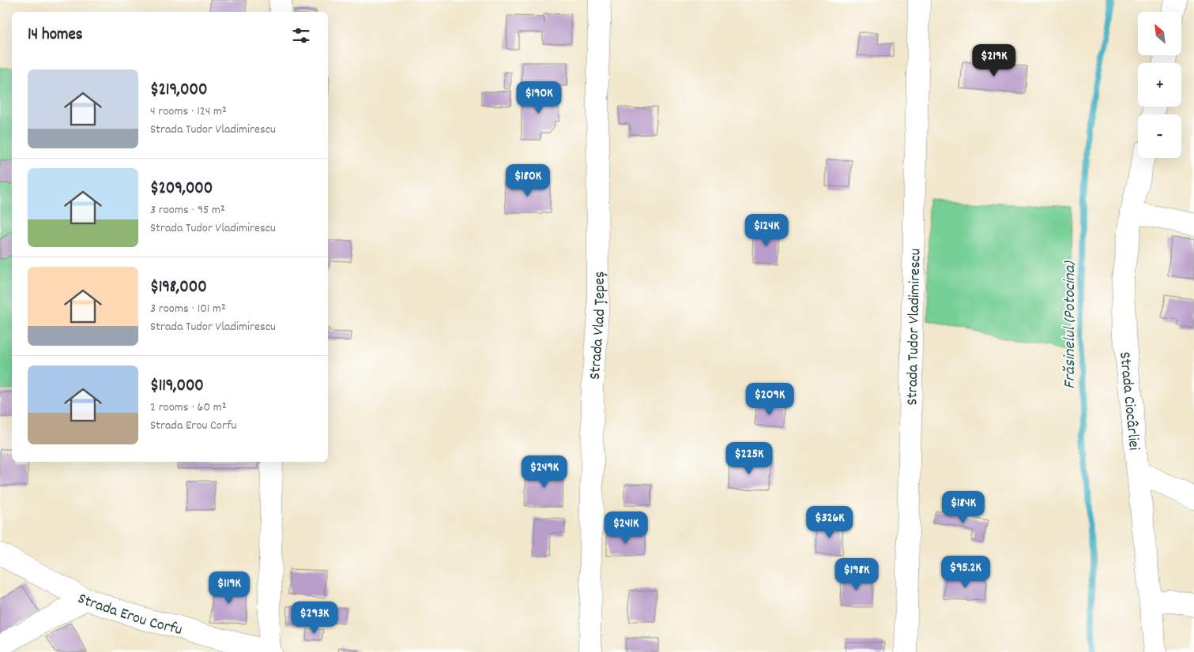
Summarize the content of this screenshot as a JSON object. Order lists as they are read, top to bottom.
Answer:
{
  "streets": {
    "street": [
      "Strada Vlad Țepeș",
      "Strada Tudor Vladimirescu",
      "Strada Ciocârliei",
      "Strada Erou Corfu"
    ]
  },
  "water": ["Frăsinelul (Potocina)"],
  "north": "top left",
  "page": {
    "map_buttons": ["+", "−"],
    "heading": "14 homes",
    "price": [
      "$219K",
      "$190K",
      "$180K",
      "$124K",
      "$209K",
      "$225K",
      "$249K",
      "$184K",
      "$326K",
      "$241K",
      "$95.2K",
      "$198K",
      "$119K",
      "$293K"
    ],
    "list": [
      {
        "name": "$219,000",
        "note": "4 rooms · 124 m² · Strada Tudor Vladimirescu"
      },
      {
        "name": "$209,000",
        "note": "3 rooms · 95 m² · Strada Tudor Vladimirescu"
      },
      {
        "name": "$198,000",
        "note": "3 rooms · 101 m² · Strada Tudor Vladimirescu"
      },
      {
        "name": "$119,000",
        "note": "2 rooms · 60 m² · Strada Erou Corfu"
      }
    ]
  }
}
